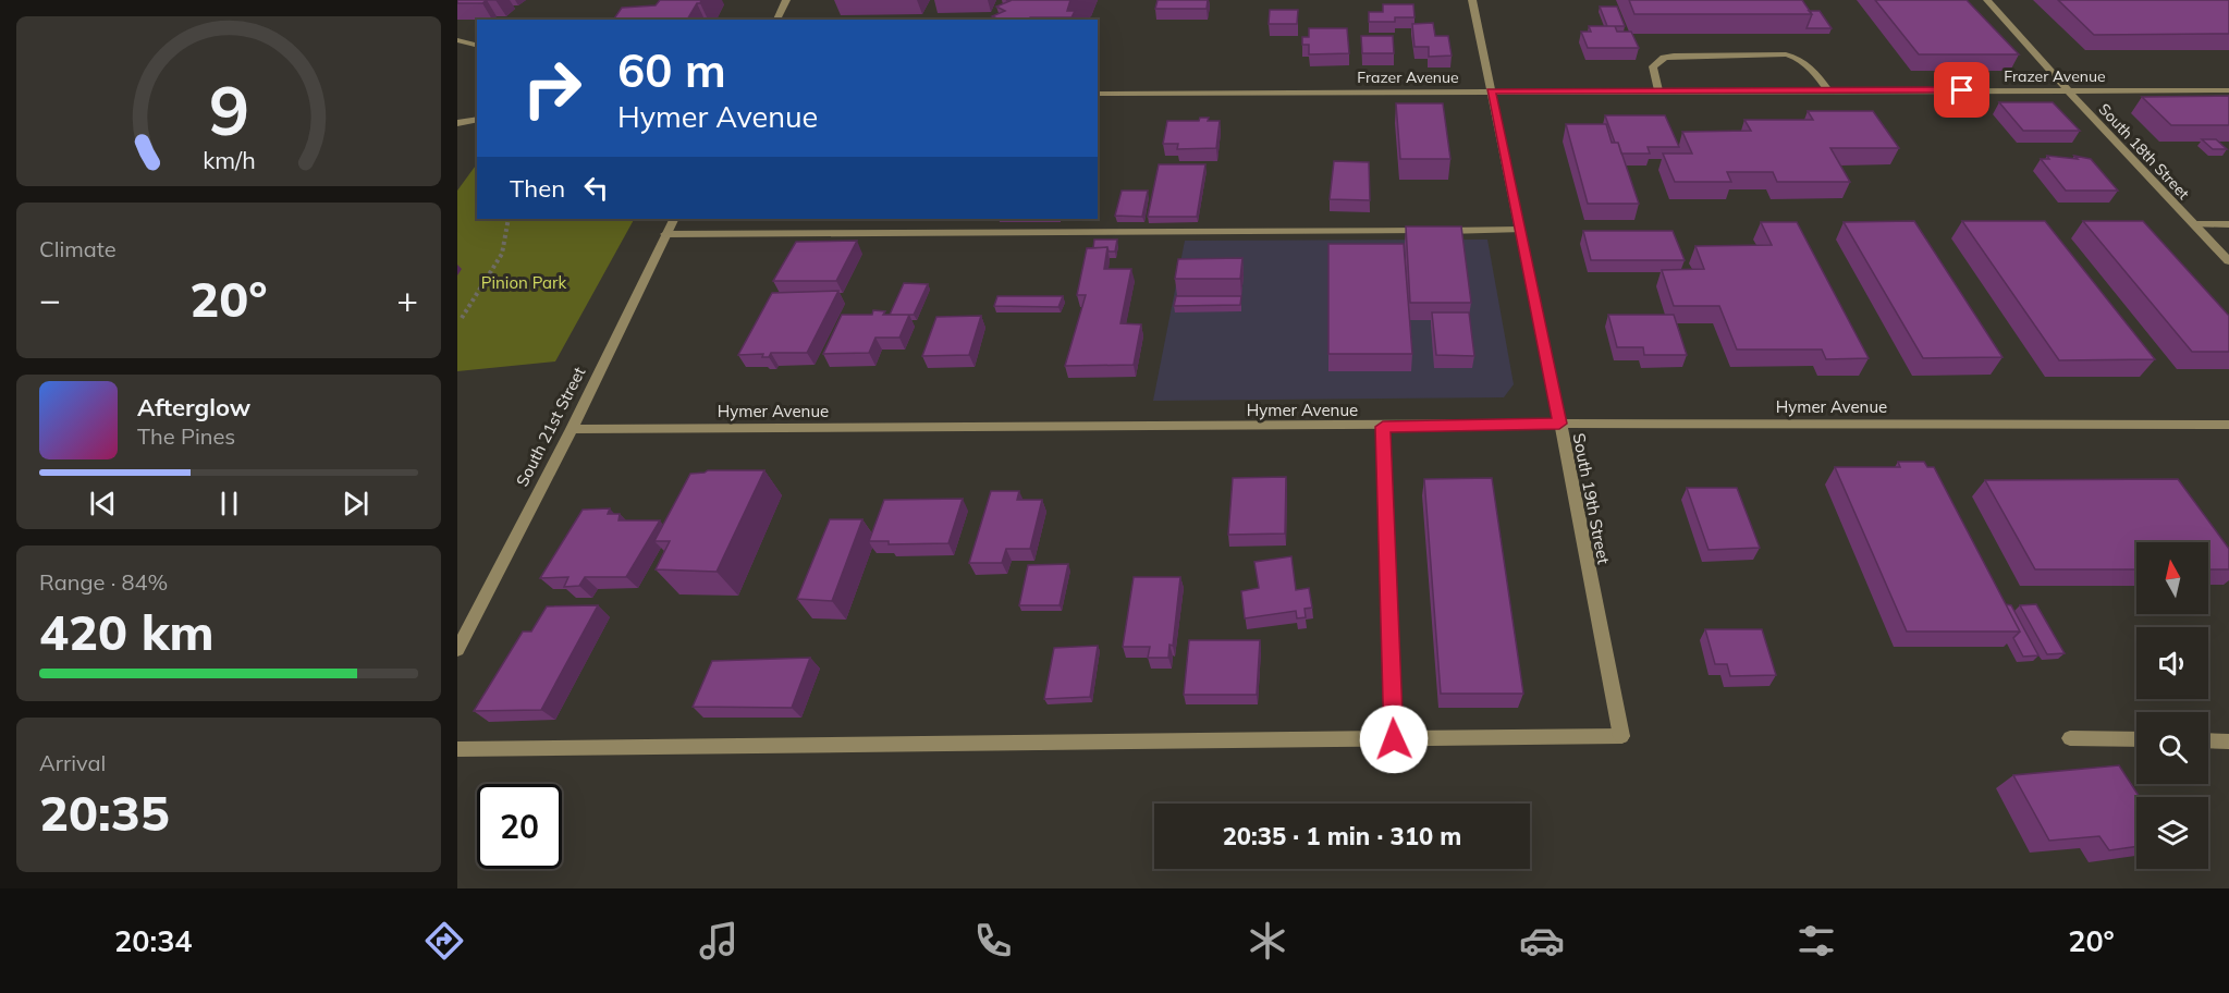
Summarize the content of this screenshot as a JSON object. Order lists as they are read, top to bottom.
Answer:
{
  "streets": {
    "street": [
      "Frazer Avenue",
      "South 18th Street",
      "Hymer Avenue",
      "South 21st Street",
      "South 19th Street"
    ]
  },
  "crossings": [
    ["Frazer Avenue", "South 18th Street"],
    ["Frazer Avenue", "South 19th Street"],
    ["Hymer Avenue", "South 21st Street"],
    ["Hymer Avenue", "South 19th Street"]
  ],
  "parks": ["Pinion Park"],
  "north": "top",
  "page": {
    "turn": ["60 m", "Hymer Avenue"],
    "then": "Then",
    "tile": [
      "Climate",
      ["Range · 84%", "420 km"],
      ["Arrival", "20:35"]
    ],
    "heat": ["−", "20°", "+"],
    "song": ["Afterglow", "The Pines"],
    "limit": "20",
    "trip": "20:35 · 1 min · 310 m",
    "tabs": ["20:34", "20°"],
    "gauge": ["9", "km/h"]
  }
}
